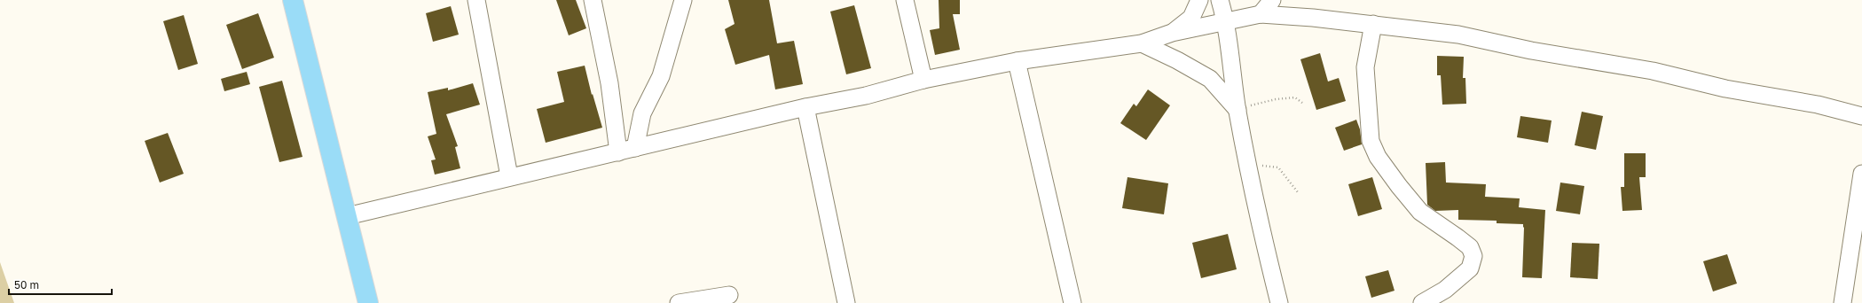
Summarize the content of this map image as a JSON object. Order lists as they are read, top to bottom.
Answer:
{
  "scale_bar": "50 m"
}
